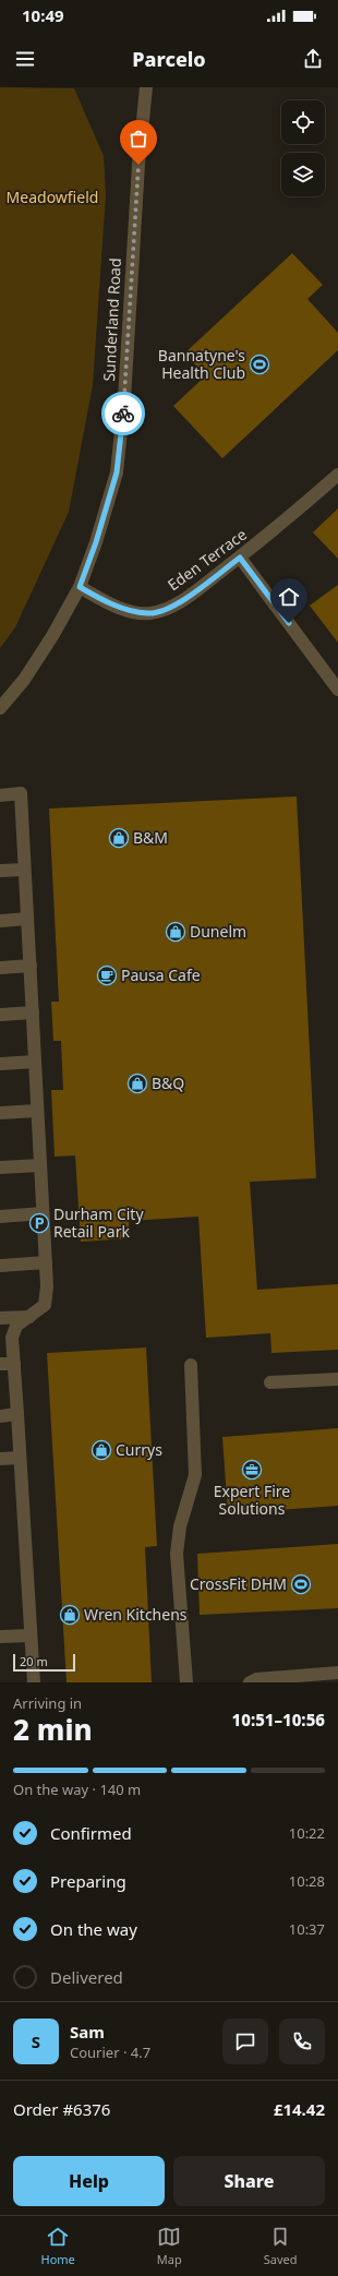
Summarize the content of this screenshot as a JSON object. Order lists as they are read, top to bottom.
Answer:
{
  "streets": {
    "street": ["Sunderland Road", "Eden Terrace"]
  },
  "crossings": [
    ["Sunderland Road", "Eden Terrace"]
  ],
  "parks": ["Meadowfield"],
  "places": {
    "sports": ["Bannatyne's Health Club", "CrossFit DHM"],
    "shop": [
      "B&M",
      "Dunelm",
      "B&Q",
      "Currys",
      "Wren Kitchens"
    ],
    "cafe": ["Pausa Cafe"],
    "parking": ["Durham City Retail Park"],
    "office": ["Expert Fire Solutions"]
  },
  "scale_bar": "20 m",
  "page": {
    "status": "10:49",
    "header": "Parcelo",
    "scale": "20 m",
    "heading": ["2 min", "Arriving in", "10:51–10:56"],
    "panel": [
      "Sam",
      "Courier · 4.7",
      "Order #6376",
      "£14.42"
    ],
    "bar": "On the way · 140 m",
    "list": [
      ["Confirmed", "10:22"],
      ["Preparing", "10:28"],
      ["On the way", "10:37"],
      "Delivered"
    ],
    "round": "S",
    "buttons": ["Help", "Share"],
    "tabs": ["Home", "Map", "Saved"]
  }
}
